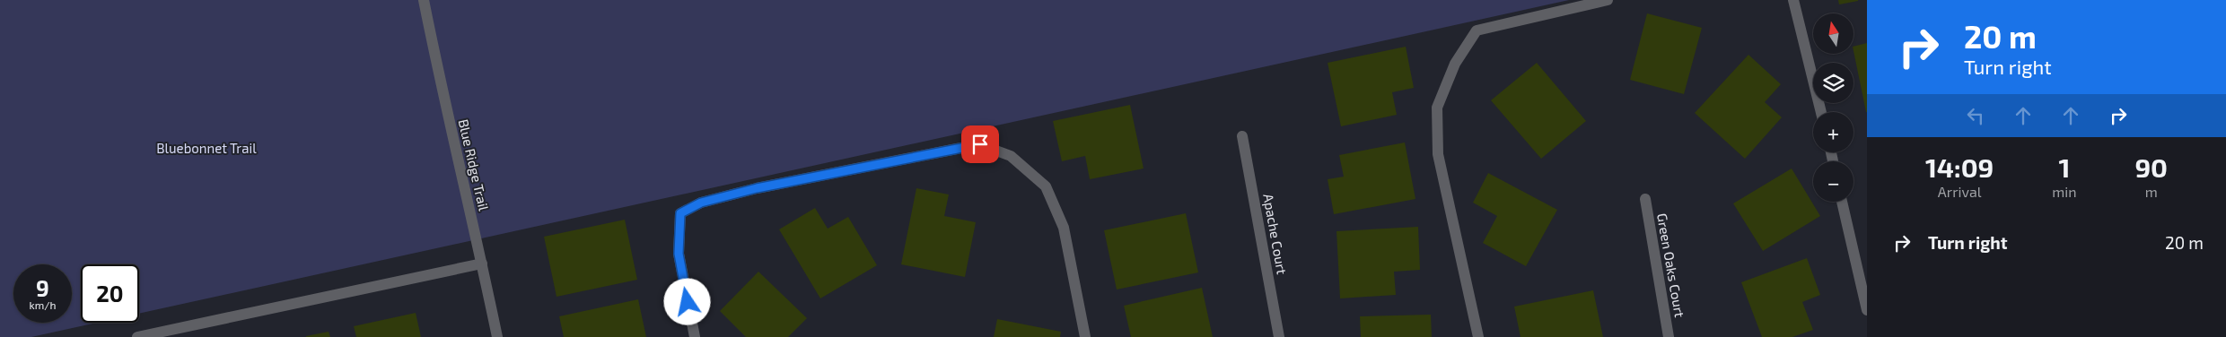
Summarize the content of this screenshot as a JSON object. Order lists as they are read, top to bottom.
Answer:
{
  "streets": {
    "street": ["Blue Ridge Trail", "Apache Court", "Green Oaks Court"]
  },
  "parks": ["Bluebonnet Trail"],
  "north": "top",
  "page": {
    "turn": ["20 m", "Turn right"],
    "map_buttons": ["+", "−"],
    "eta": [
      "14:09",
      "Arrival",
      "1",
      "min",
      "90",
      "m"
    ],
    "list": [
      {
        "name": "Turn right",
        "value": "20 m"
      }
    ],
    "speed": "9 km/h",
    "limit": "20"
  }
}
